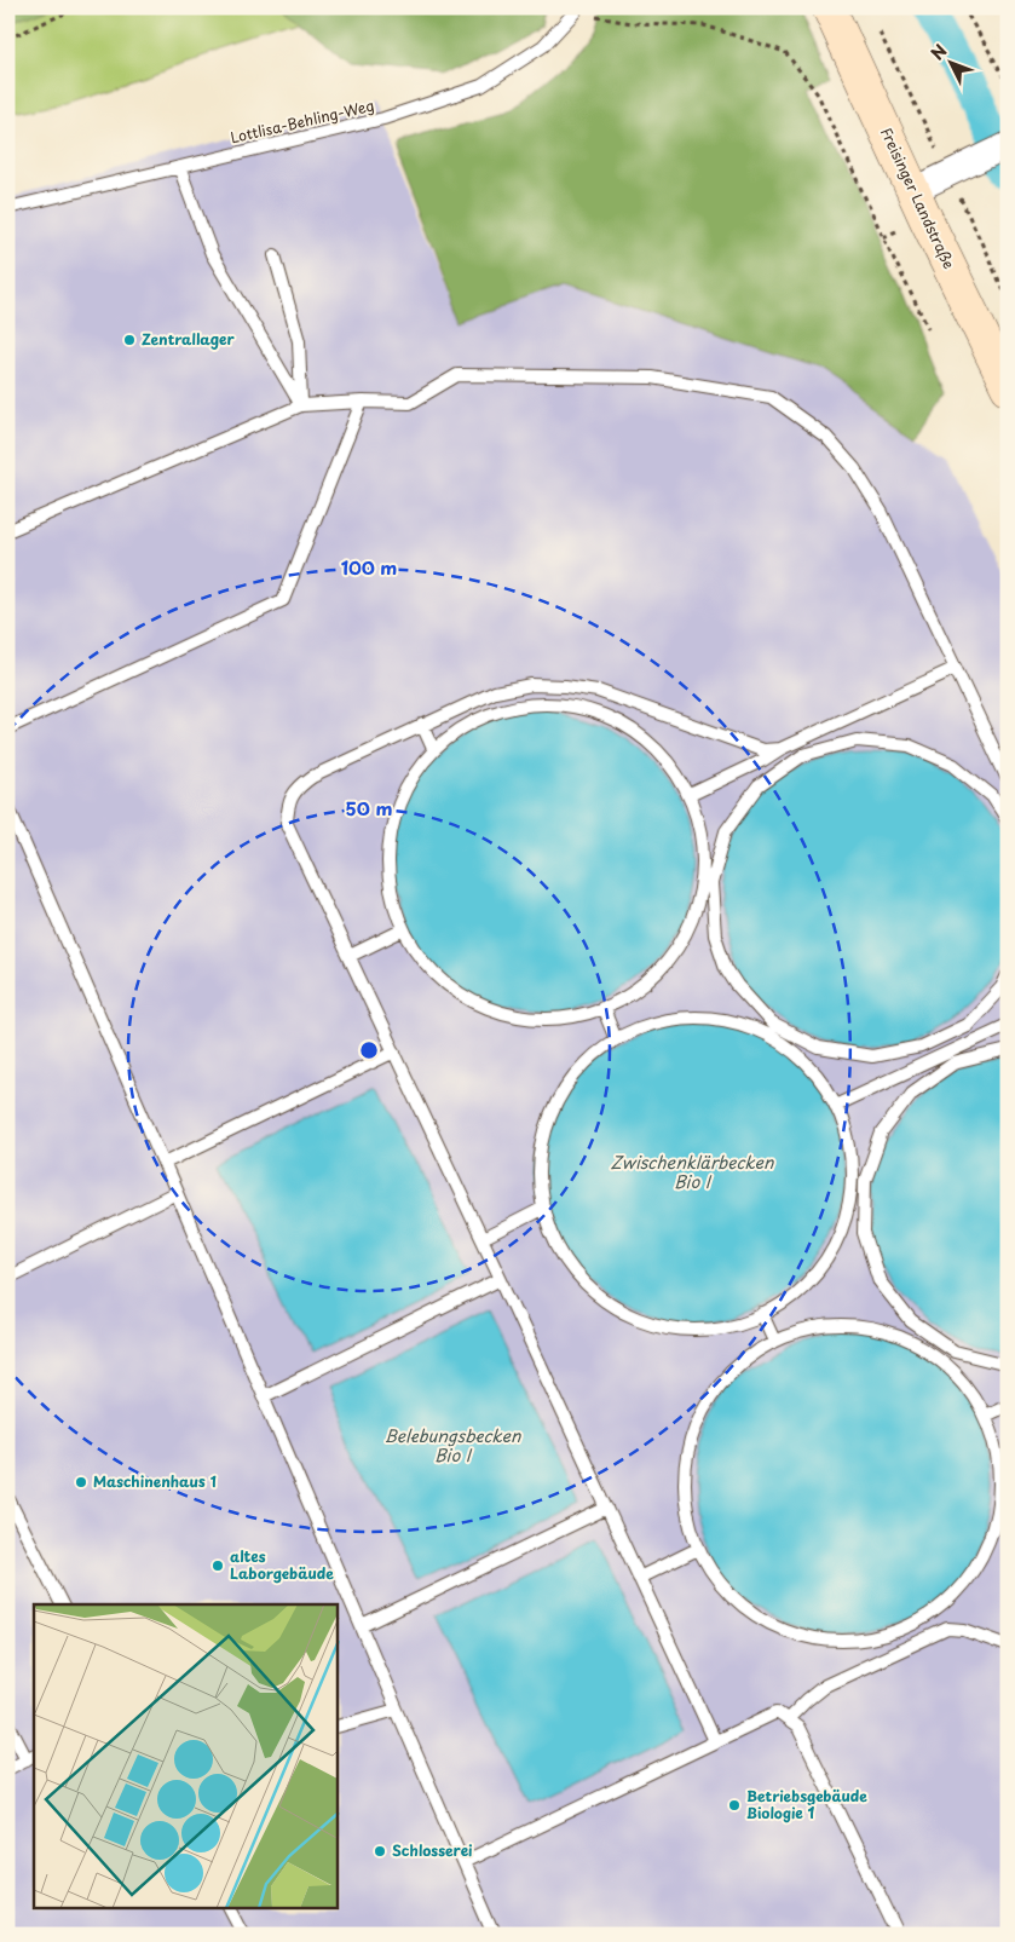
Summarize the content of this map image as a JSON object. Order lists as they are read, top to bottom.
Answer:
{
  "streets": {
    "main road": ["Freisinger Landstraße"],
    "lane": ["Lottlisa-Behling-Weg"]
  },
  "water": ["Zwischenklärbecken Bio I", "Belebungsbecken Bio I"],
  "places": [
    "Zentrallager",
    "Maschinenhaus 1",
    "altes Laborgebäude",
    "Betriebsgebäude Biologie 1",
    "Schlosserei"
  ],
  "north": "top left",
  "rings": ["100 m", "50 m"]
}
